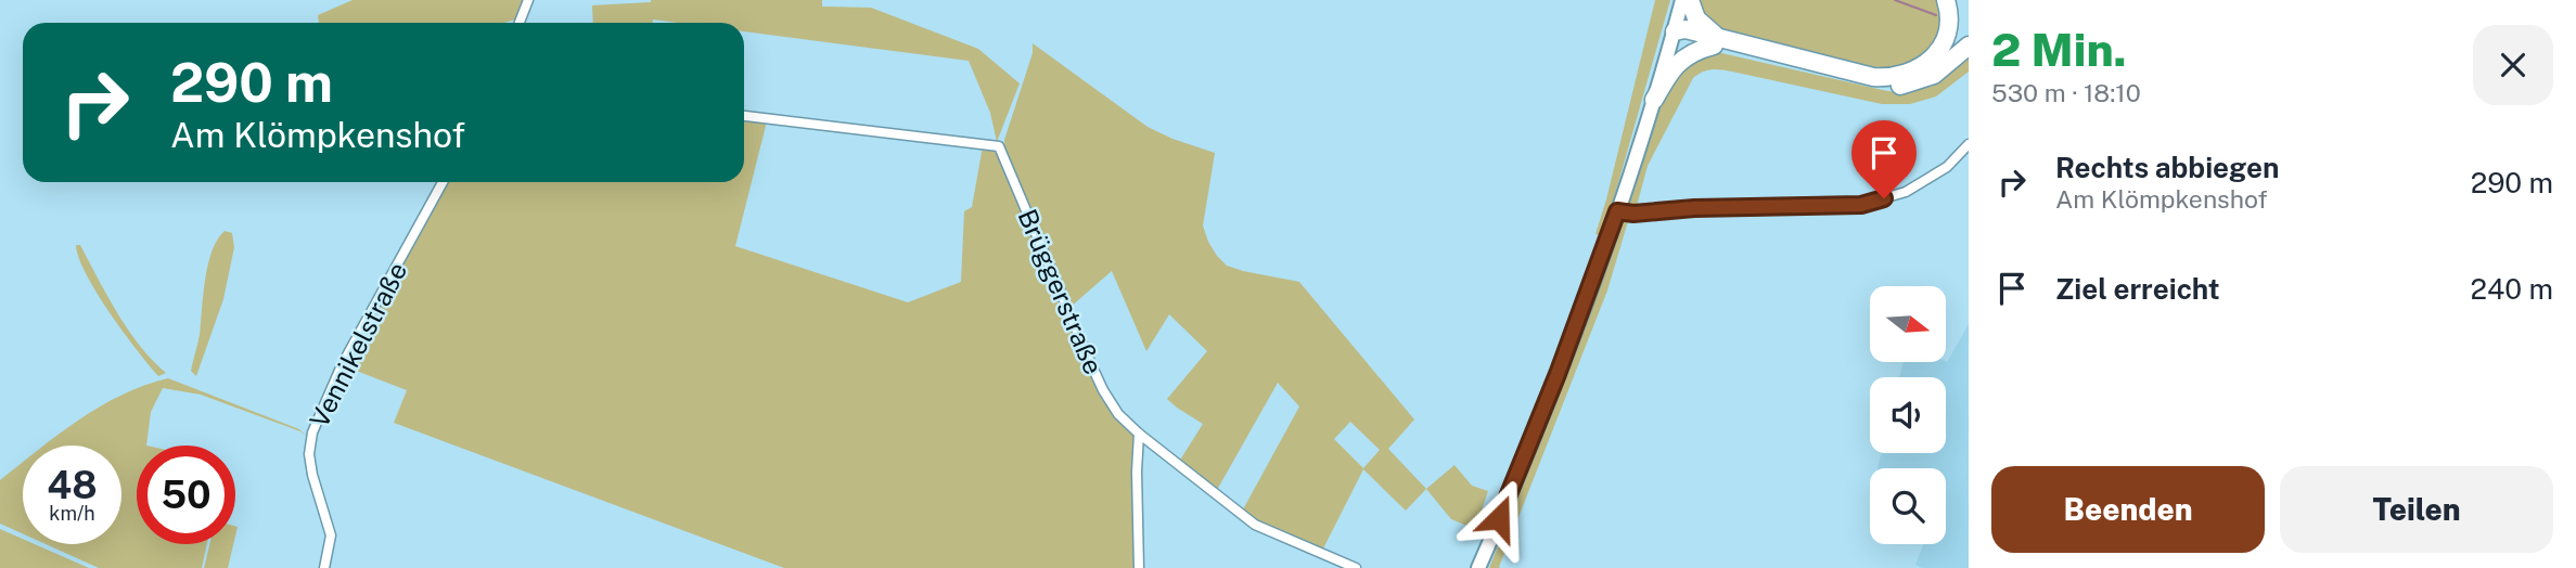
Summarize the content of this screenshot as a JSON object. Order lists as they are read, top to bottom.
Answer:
{
  "streets": {
    "street": ["Brüggerstraße", "Vennikelstraße"]
  },
  "north": "right",
  "page": {
    "heading": ["2 Min.", "530 m · 18:10"],
    "turn": ["290 m", "Am Klömpkenshof"],
    "list": [
      {
        "name": "Rechts abbiegen",
        "note": "Am Klömpkenshof",
        "value": "290 m"
      },
      {
        "name": "Ziel erreicht",
        "value": "240 m"
      }
    ],
    "speed": "48 km/h",
    "limit": "50",
    "buttons": ["Beenden", "Teilen"]
  }
}
